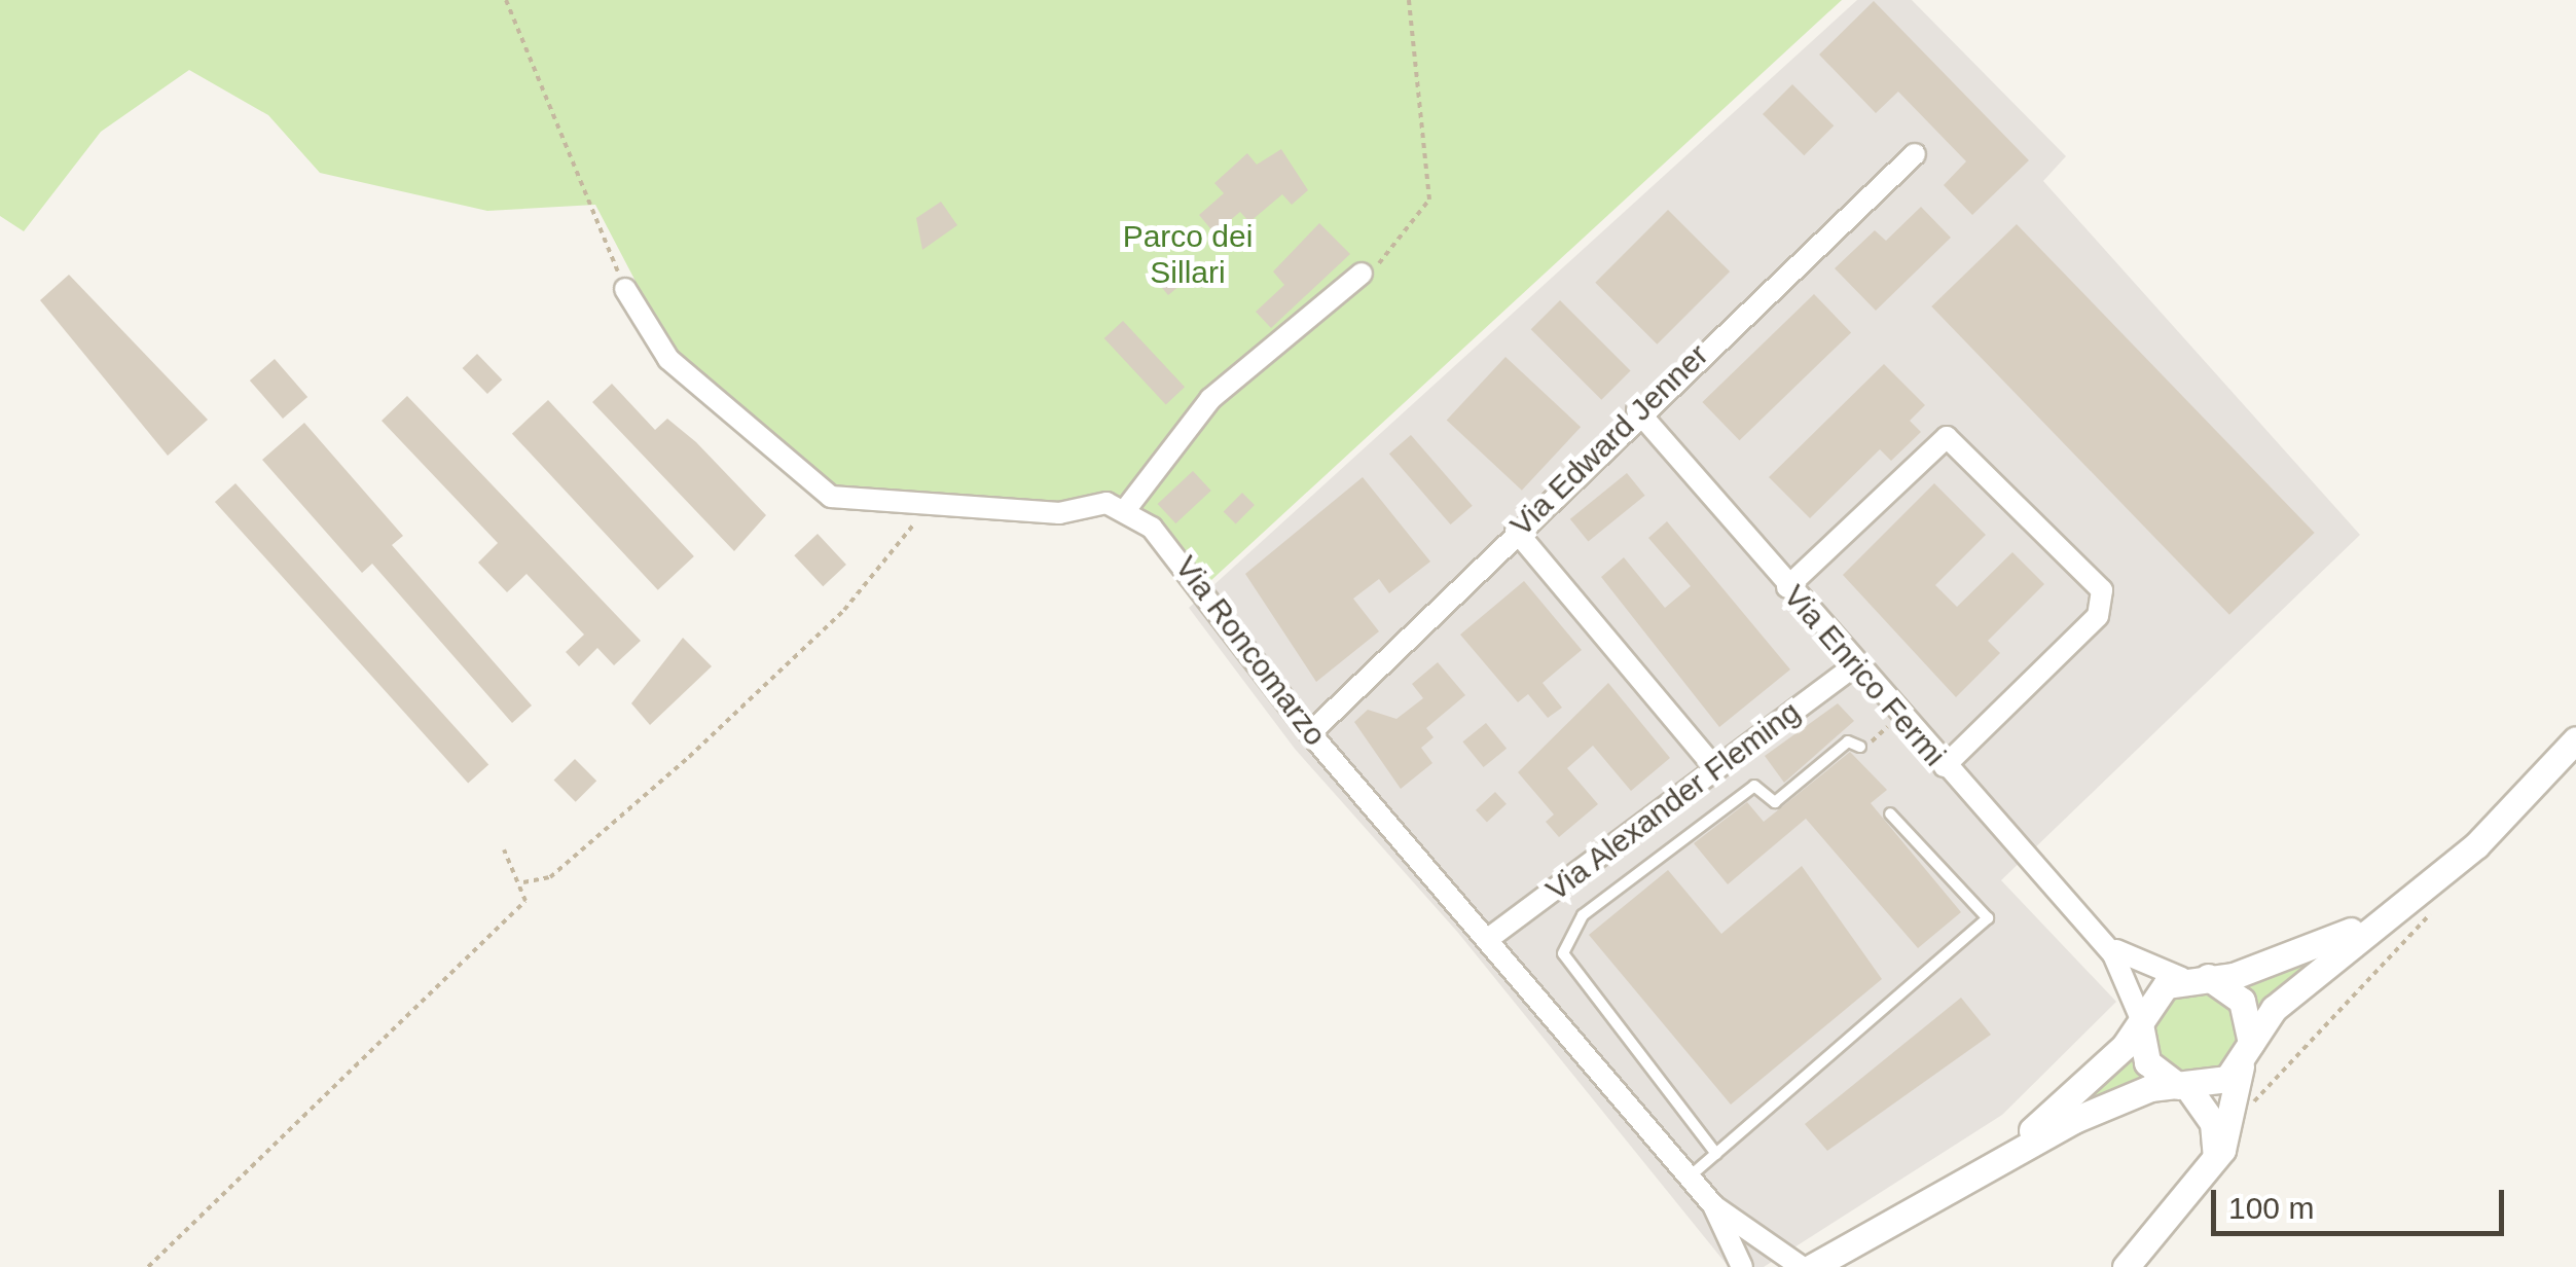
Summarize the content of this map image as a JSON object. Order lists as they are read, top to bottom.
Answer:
{
  "streets": {
    "street": [
      "Via Edward Jenner",
      "Via Roncomarzo",
      "Via Enrico Fermi",
      "Via Alexander Fleming"
    ]
  },
  "crossings": [
    ["Via Edward Jenner", "Via Roncomarzo"],
    ["Via Edward Jenner", "Via Enrico Fermi"],
    ["Via Roncomarzo", "Via Alexander Fleming"],
    ["Via Enrico Fermi", "Via Alexander Fleming"]
  ],
  "parks": ["Parco dei Sillari"],
  "scale_bar": "100 m"
}
